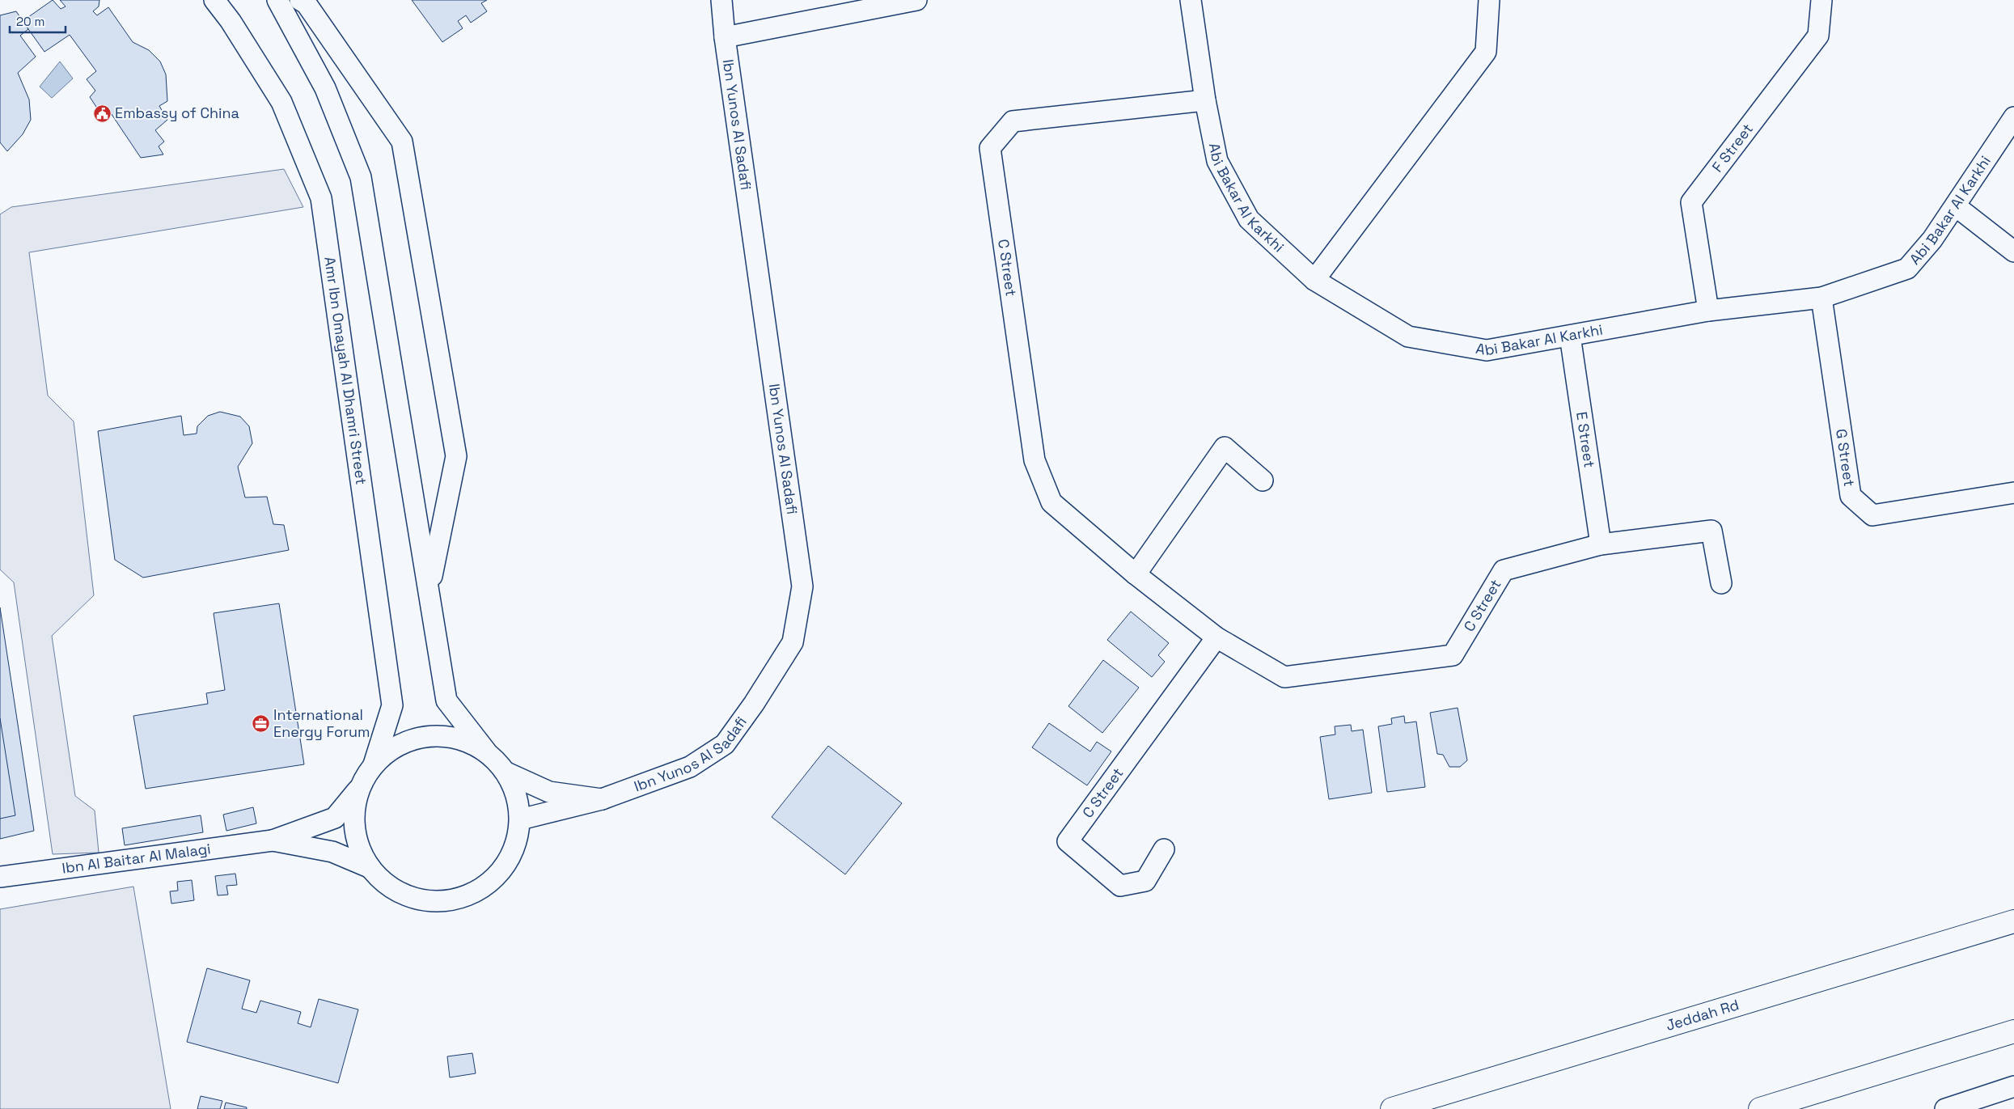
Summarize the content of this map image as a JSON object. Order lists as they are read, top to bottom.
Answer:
{
  "streets": {
    "highway": ["Jeddah Rd"],
    "street": [
      "Ibn Yunos Al Sadafi",
      "F Street",
      "Abi Bakar Al Karkhi",
      "C Street",
      "Amr Ibn Omayah Al Dhamri Street",
      "E Street",
      "G Street",
      "Ibn Al Baitar Al Malagi"
    ]
  },
  "crossings": [
    ["F Street", "Abi Bakar Al Karkhi"],
    ["Abi Bakar Al Karkhi", "C Street"],
    ["Abi Bakar Al Karkhi", "E Street"],
    ["Abi Bakar Al Karkhi", "G Street"],
    ["C Street", "E Street"]
  ],
  "places": {
    "public building": ["Embassy of China"],
    "office": ["International Energy Forum"]
  },
  "scale_bar": "20 m"
}
